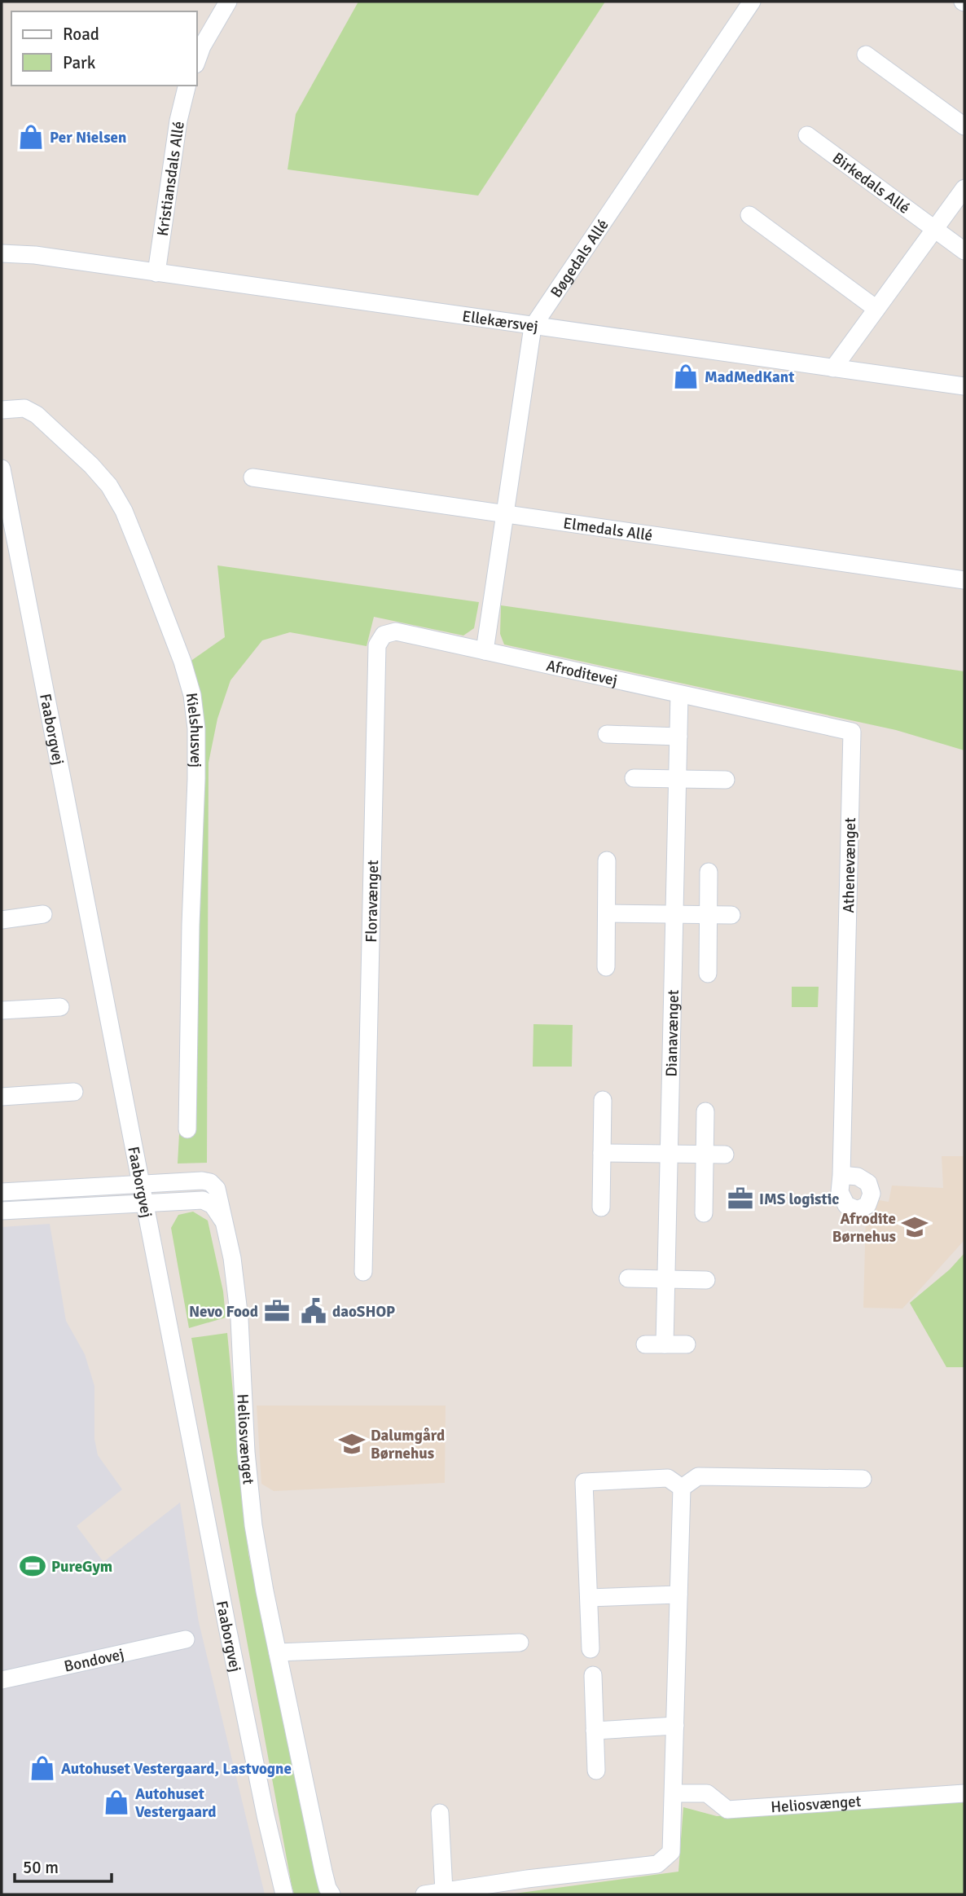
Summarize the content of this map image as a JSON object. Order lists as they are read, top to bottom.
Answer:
{
  "streets": {
    "street": [
      "Kristiansdals Allé",
      "Birkedals Allé",
      "Bøgedals Allé",
      "Ellekærsvej",
      "Elmedals Allé",
      "Afroditevej",
      "Faaborgvej",
      "Kielshusvej",
      "Athenevænget",
      "Floravænget",
      "Dianavænget",
      "Heliosvænget",
      "Bondovej"
    ]
  },
  "crossings": [
    ["Kristiansdals Allé", "Ellekærsvej"],
    ["Bøgedals Allé", "Ellekærsvej"],
    ["Bøgedals Allé", "Elmedals Allé"],
    ["Bøgedals Allé", "Afroditevej"],
    ["Bøgedals Allé", "Floravænget"],
    ["Afroditevej", "Athenevænget"],
    ["Afroditevej", "Floravænget"],
    ["Afroditevej", "Dianavænget"],
    ["Faaborgvej", "Heliosvænget"],
    ["Athenevænget", "Dianavænget"]
  ],
  "places": {
    "shop": [
      "Per Nielsen",
      "MadMedKant",
      "Autohuset Vestergaard, Lastvogne",
      "Autohuset Vestergaard"
    ],
    "office": ["IMS logistic", "Nevo Food"],
    "school or university": ["Afrodite Børnehus", "Dalumgård Børnehus"],
    "public building": ["daoSHOP"],
    "sports": ["PureGym"]
  },
  "legend": ["Road", "Park"],
  "scale_bar": "50 m"
}
